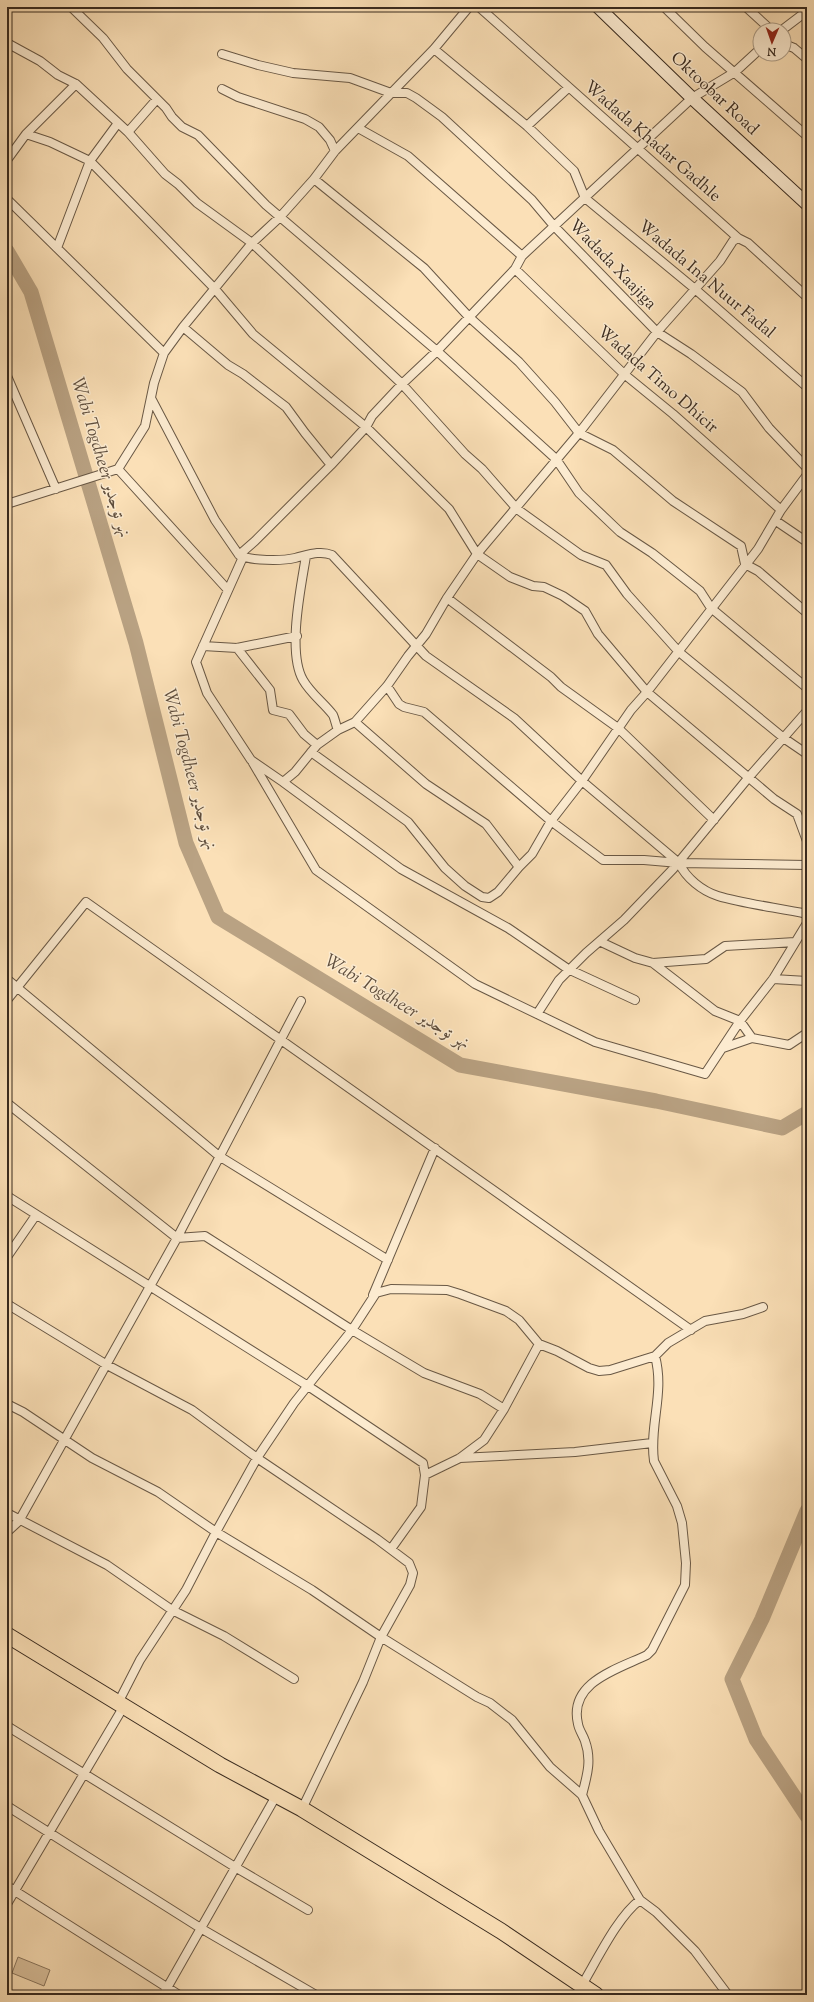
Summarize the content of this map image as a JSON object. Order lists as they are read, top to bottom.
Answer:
{
  "streets": {
    "street": [
      "Oktoobar Road",
      "Wadada Khadar Gadhle",
      "Wadada Xaajiga",
      "Wadada Ina Nuur Fadal",
      "Wadada Timo Dhicir"
    ]
  },
  "water": ["Wabi Togdheer نهر توجدير"],
  "north": "bottom"
}
